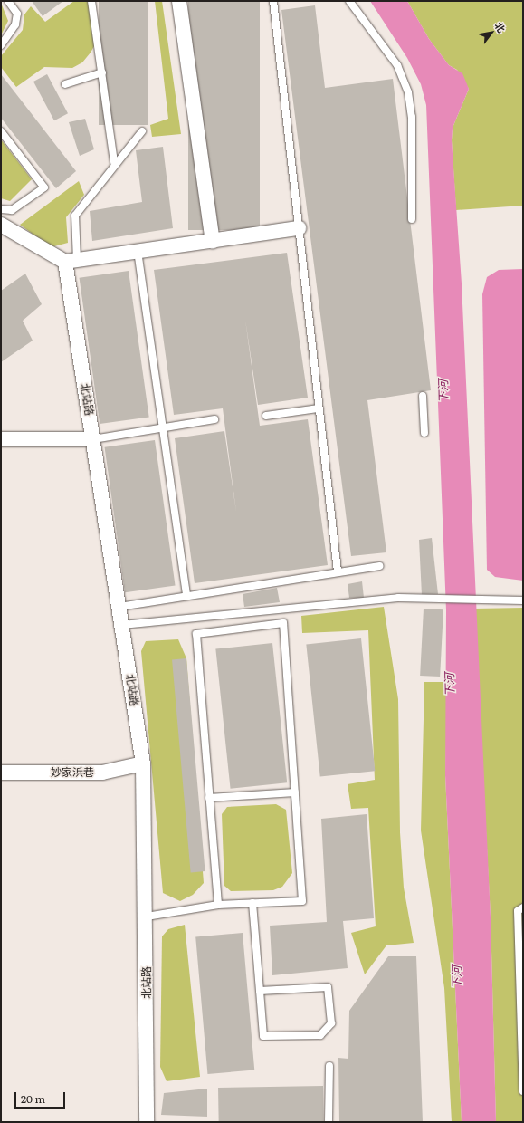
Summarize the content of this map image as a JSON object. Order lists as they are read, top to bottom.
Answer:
{
  "streets": {
    "street": ["北站路", "妙家浜巷"]
  },
  "crossings": [
    ["北站路", "妙家浜巷"]
  ],
  "water": ["下河"],
  "scale_bar": "20 m",
  "north": "top right"
}
